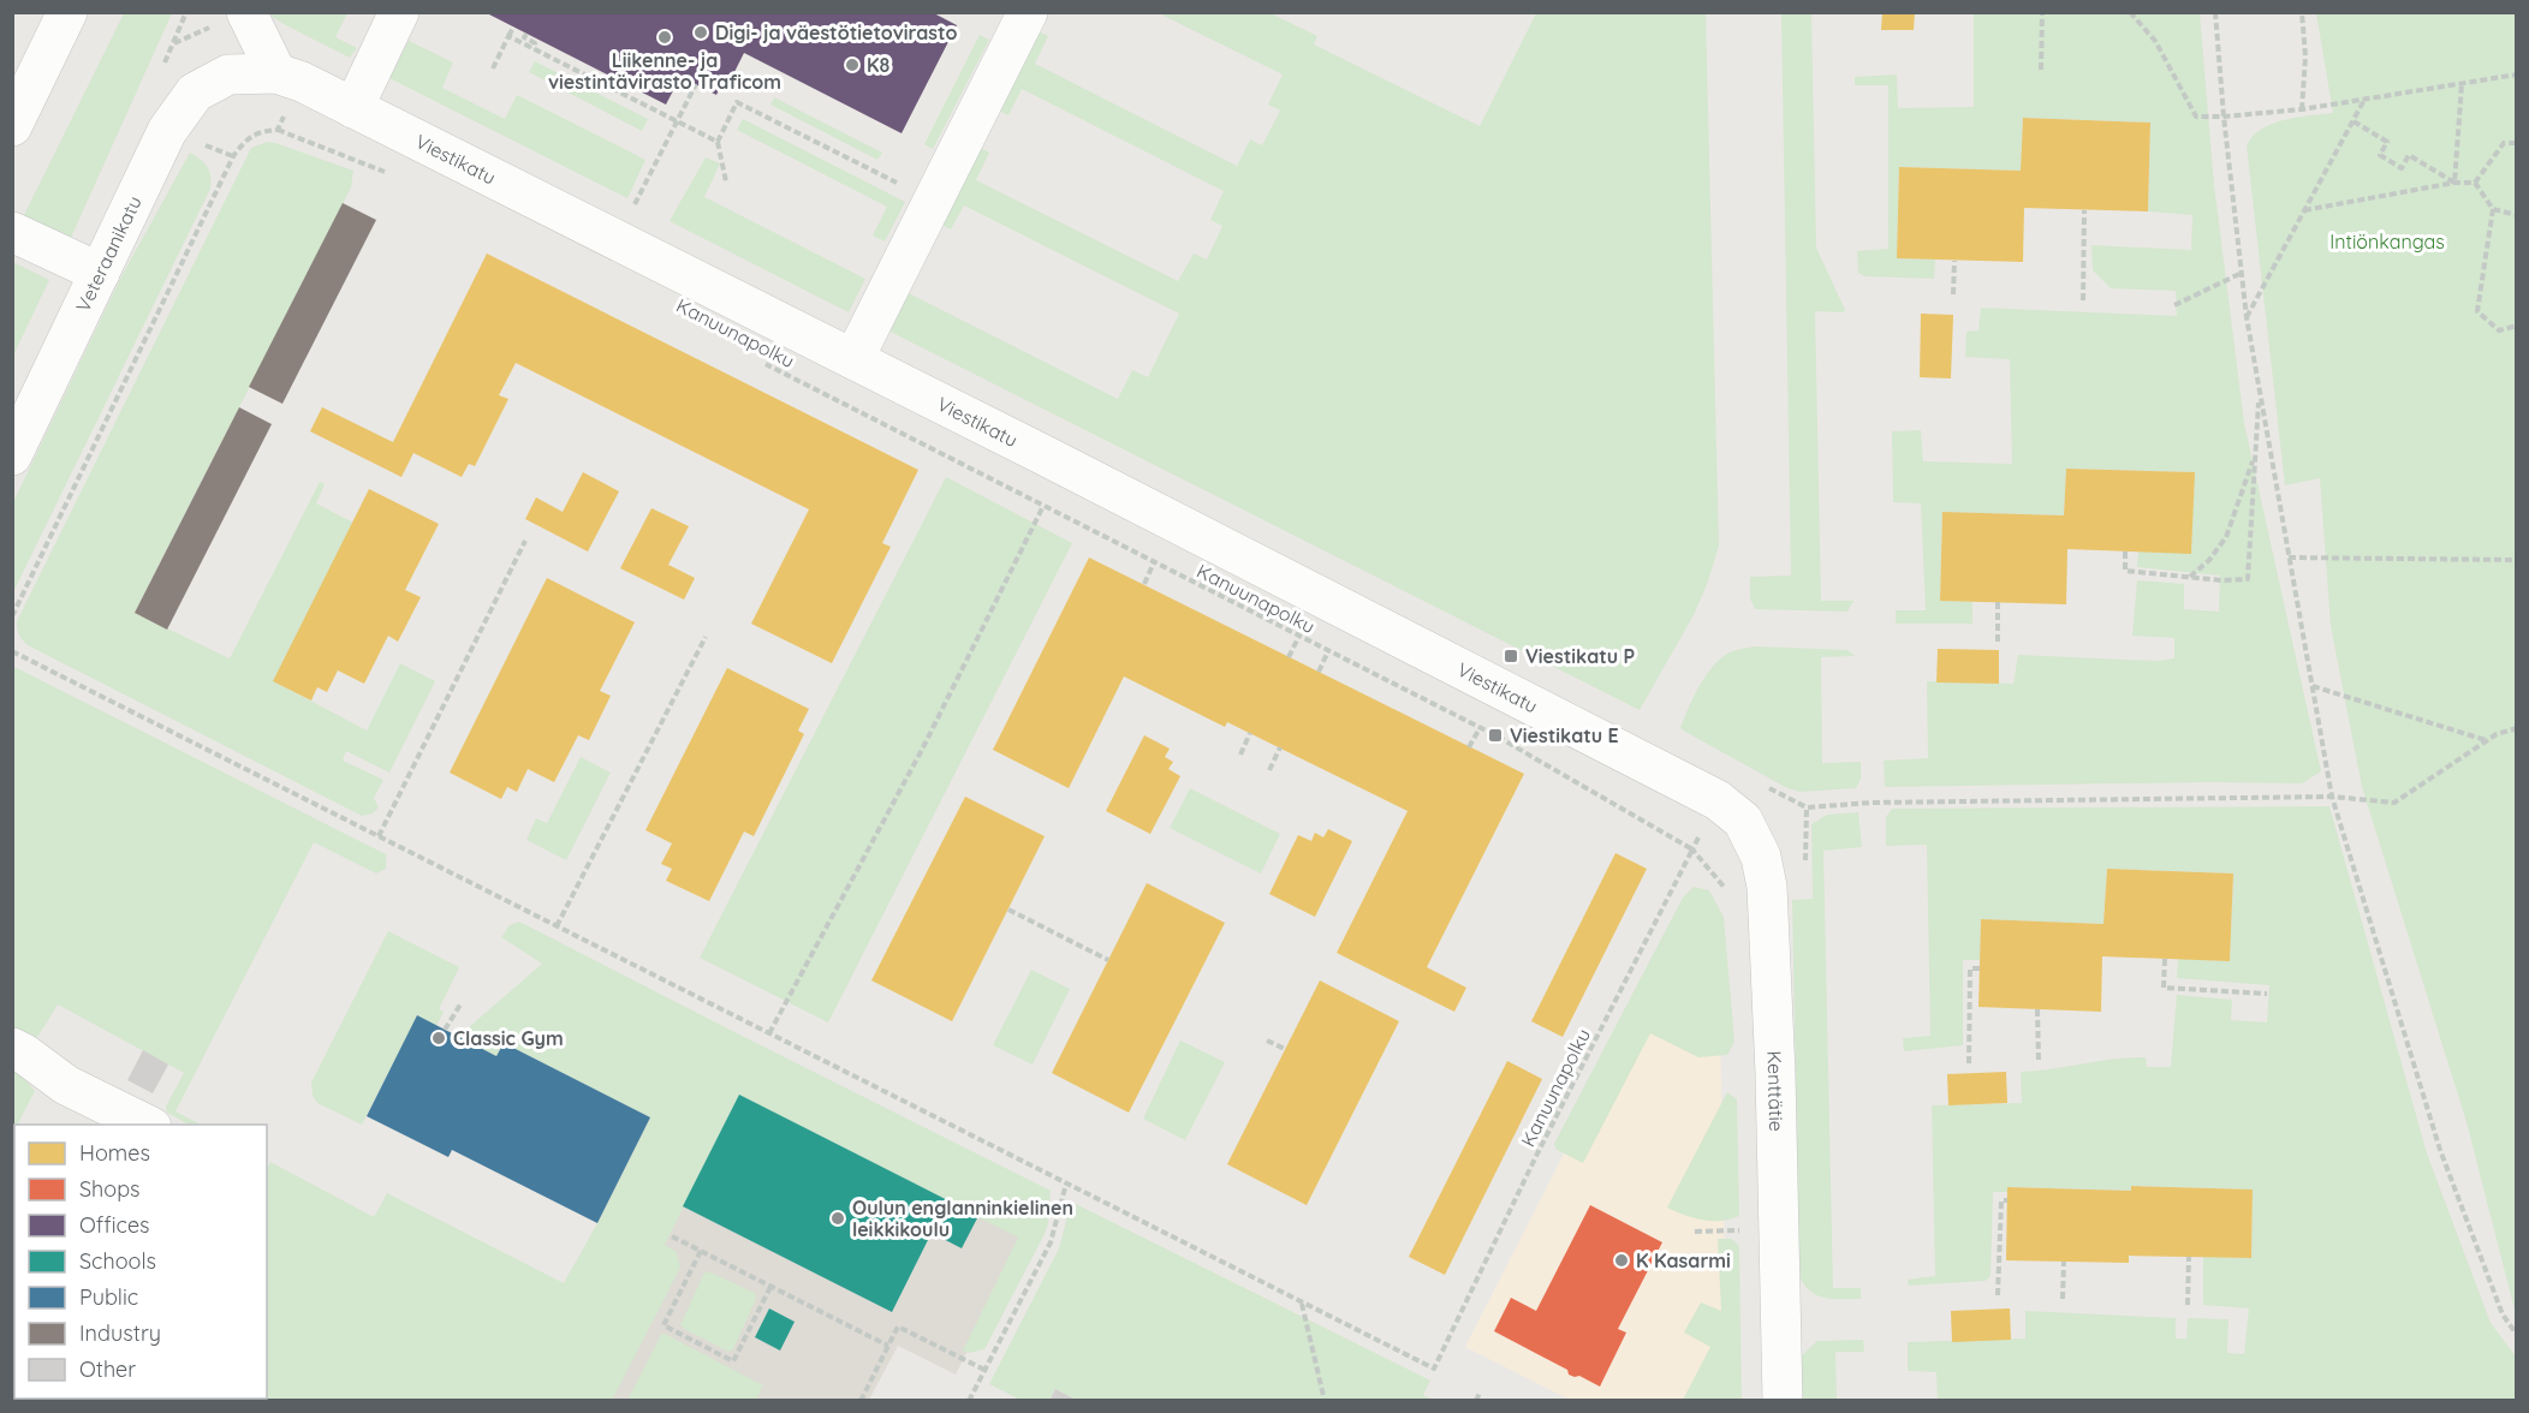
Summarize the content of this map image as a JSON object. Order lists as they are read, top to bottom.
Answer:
{
  "streets": {
    "street": ["Viestikatu", "Veteraanikatu", "Kenttätie"],
    "path": ["Kanuunapolku"]
  },
  "crossings": [
    ["Viestikatu", "Veteraanikatu"],
    ["Viestikatu", "Kenttätie"]
  ],
  "parks": ["Intiönkangas"],
  "places": {
    "other": [
      "Digi- ja väestötietovirasto",
      "Liikenne- ja viestintävirasto Traficom",
      "K8",
      "Classic Gym",
      "Oulun englanninkielinen leikkikoulu",
      "K Kasarmi"
    ],
    "transit": ["Viestikatu P", "Viestikatu E"]
  },
  "legend": [
    "Homes",
    "Shops",
    "Offices",
    "Schools",
    "Public",
    "Industry",
    "Other"
  ]
}
